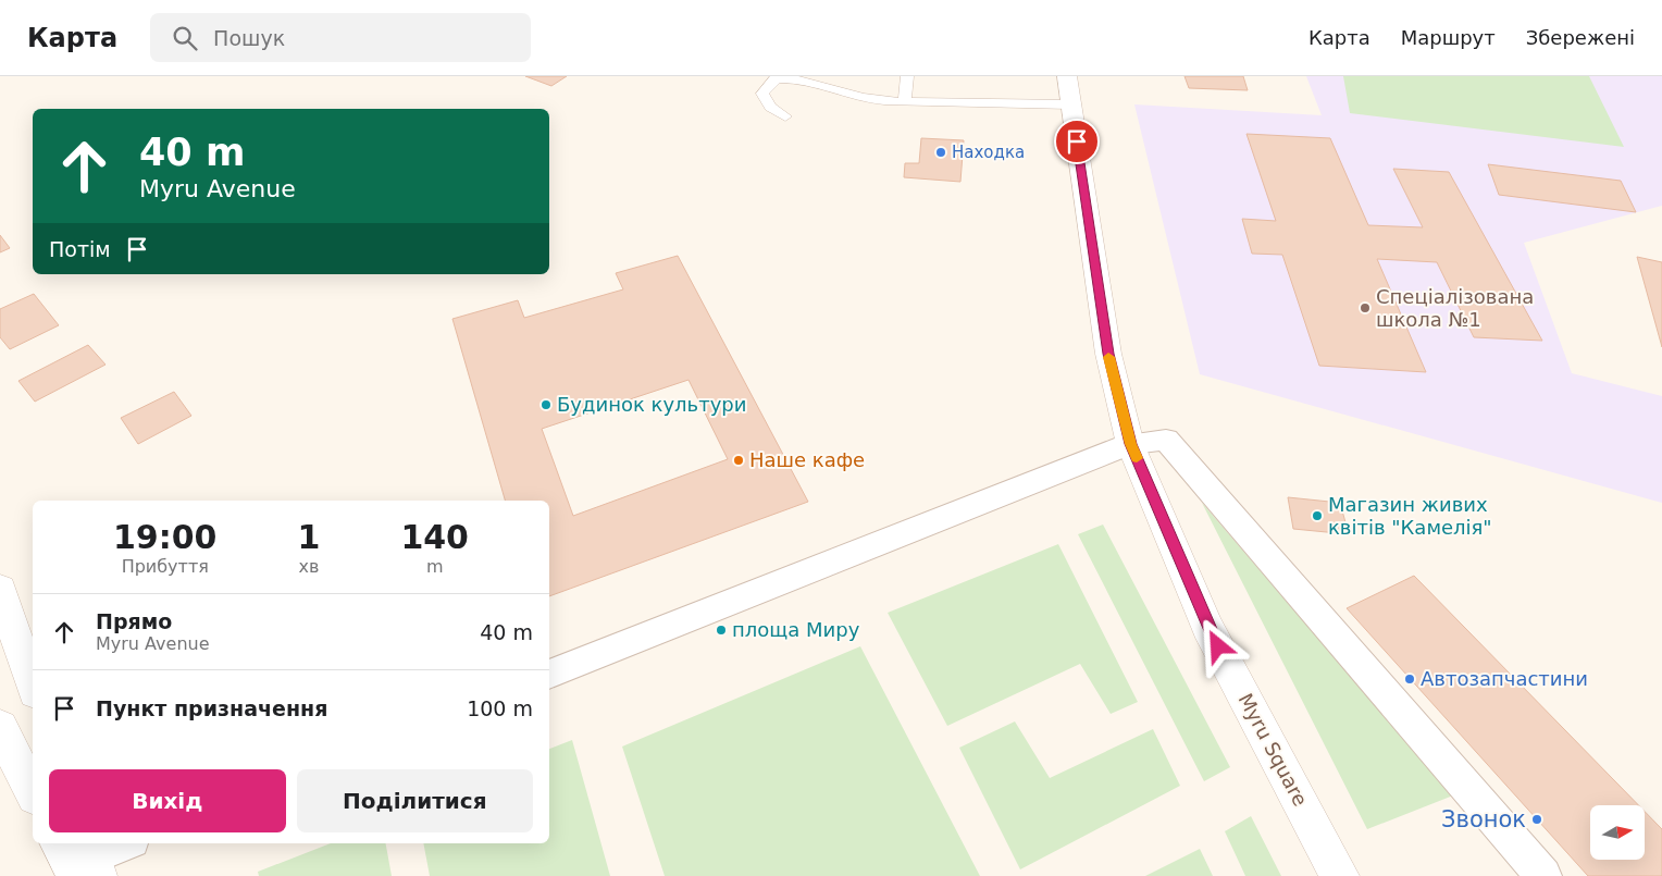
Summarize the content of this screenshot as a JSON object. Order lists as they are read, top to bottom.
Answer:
{
  "streets": {
    "street": ["Myru Square"]
  },
  "places": [
    "Находка",
    "Спеціалізована школа №1",
    "Будинок культури",
    "Наше кафе",
    "Магазин живих квітів \"Камелія\"",
    "площа Миру",
    "Автозапчастини",
    "Звонок"
  ],
  "north": "right",
  "page": {
    "header": "Карта",
    "search": "Пошук",
    "nav": ["Карта", "Маршрут", "Збережені"],
    "turn": ["40 m", "Myru Avenue"],
    "then": "Потім",
    "eta": [
      "19:00",
      "Прибуття",
      "1",
      "хв",
      "140",
      "m"
    ],
    "list": [
      {
        "name": "Прямо",
        "note": "Myru Avenue",
        "value": "40 m"
      },
      {
        "name": "Пункт призначення",
        "value": "100 m"
      }
    ],
    "buttons": ["Вихід", "Поділитися"]
  }
}
